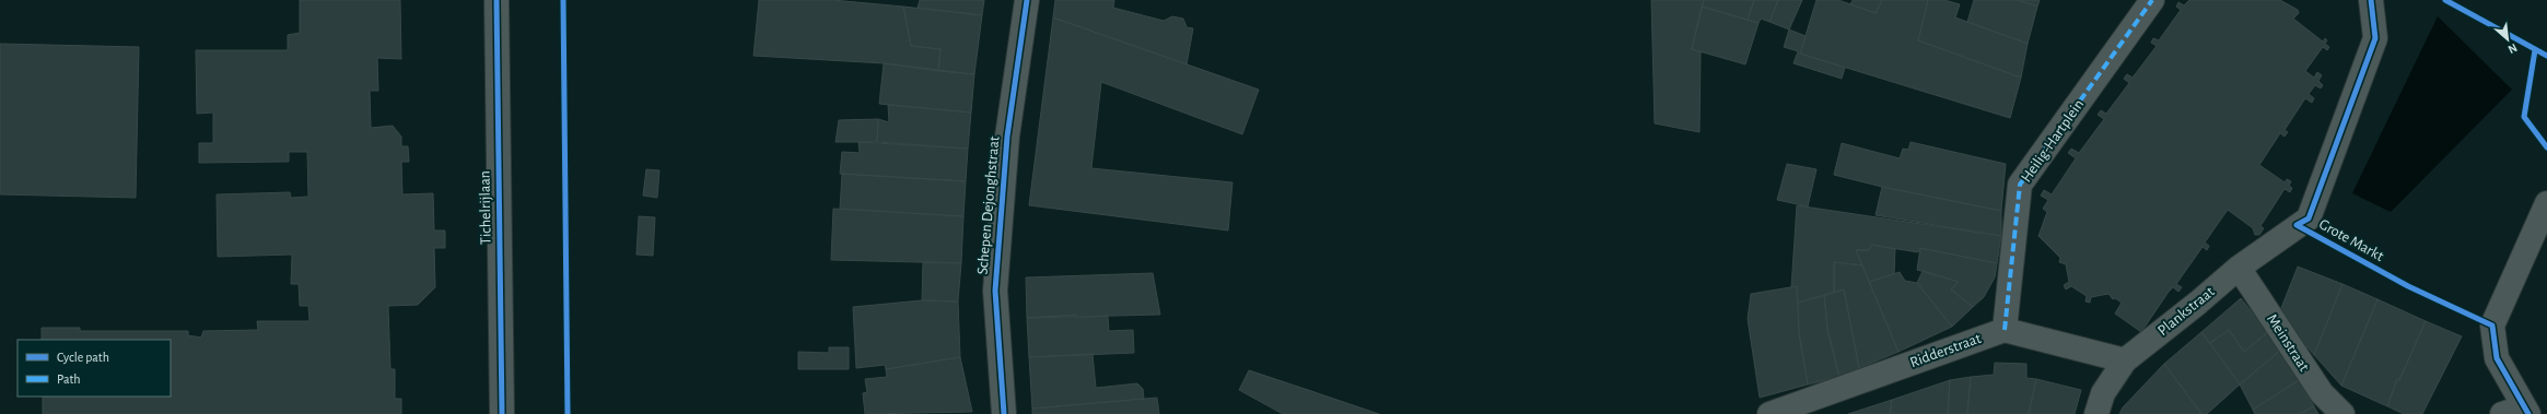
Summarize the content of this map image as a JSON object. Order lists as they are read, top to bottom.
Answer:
{
  "streets": {
    "street": [
      "Heilig-Hartplein",
      "Schepen Dejonghstraat",
      "Tichelrijlaan",
      "Grote Markt",
      "Plankstraat",
      "Meinstraat",
      "Ridderstraat"
    ]
  },
  "crossings": [
    ["Heilig-Hartplein", "Ridderstraat"],
    ["Grote Markt", "Plankstraat"],
    ["Plankstraat", "Meinstraat"]
  ],
  "legend": ["Cycle path", "Path"],
  "north": "bottom right"
}
